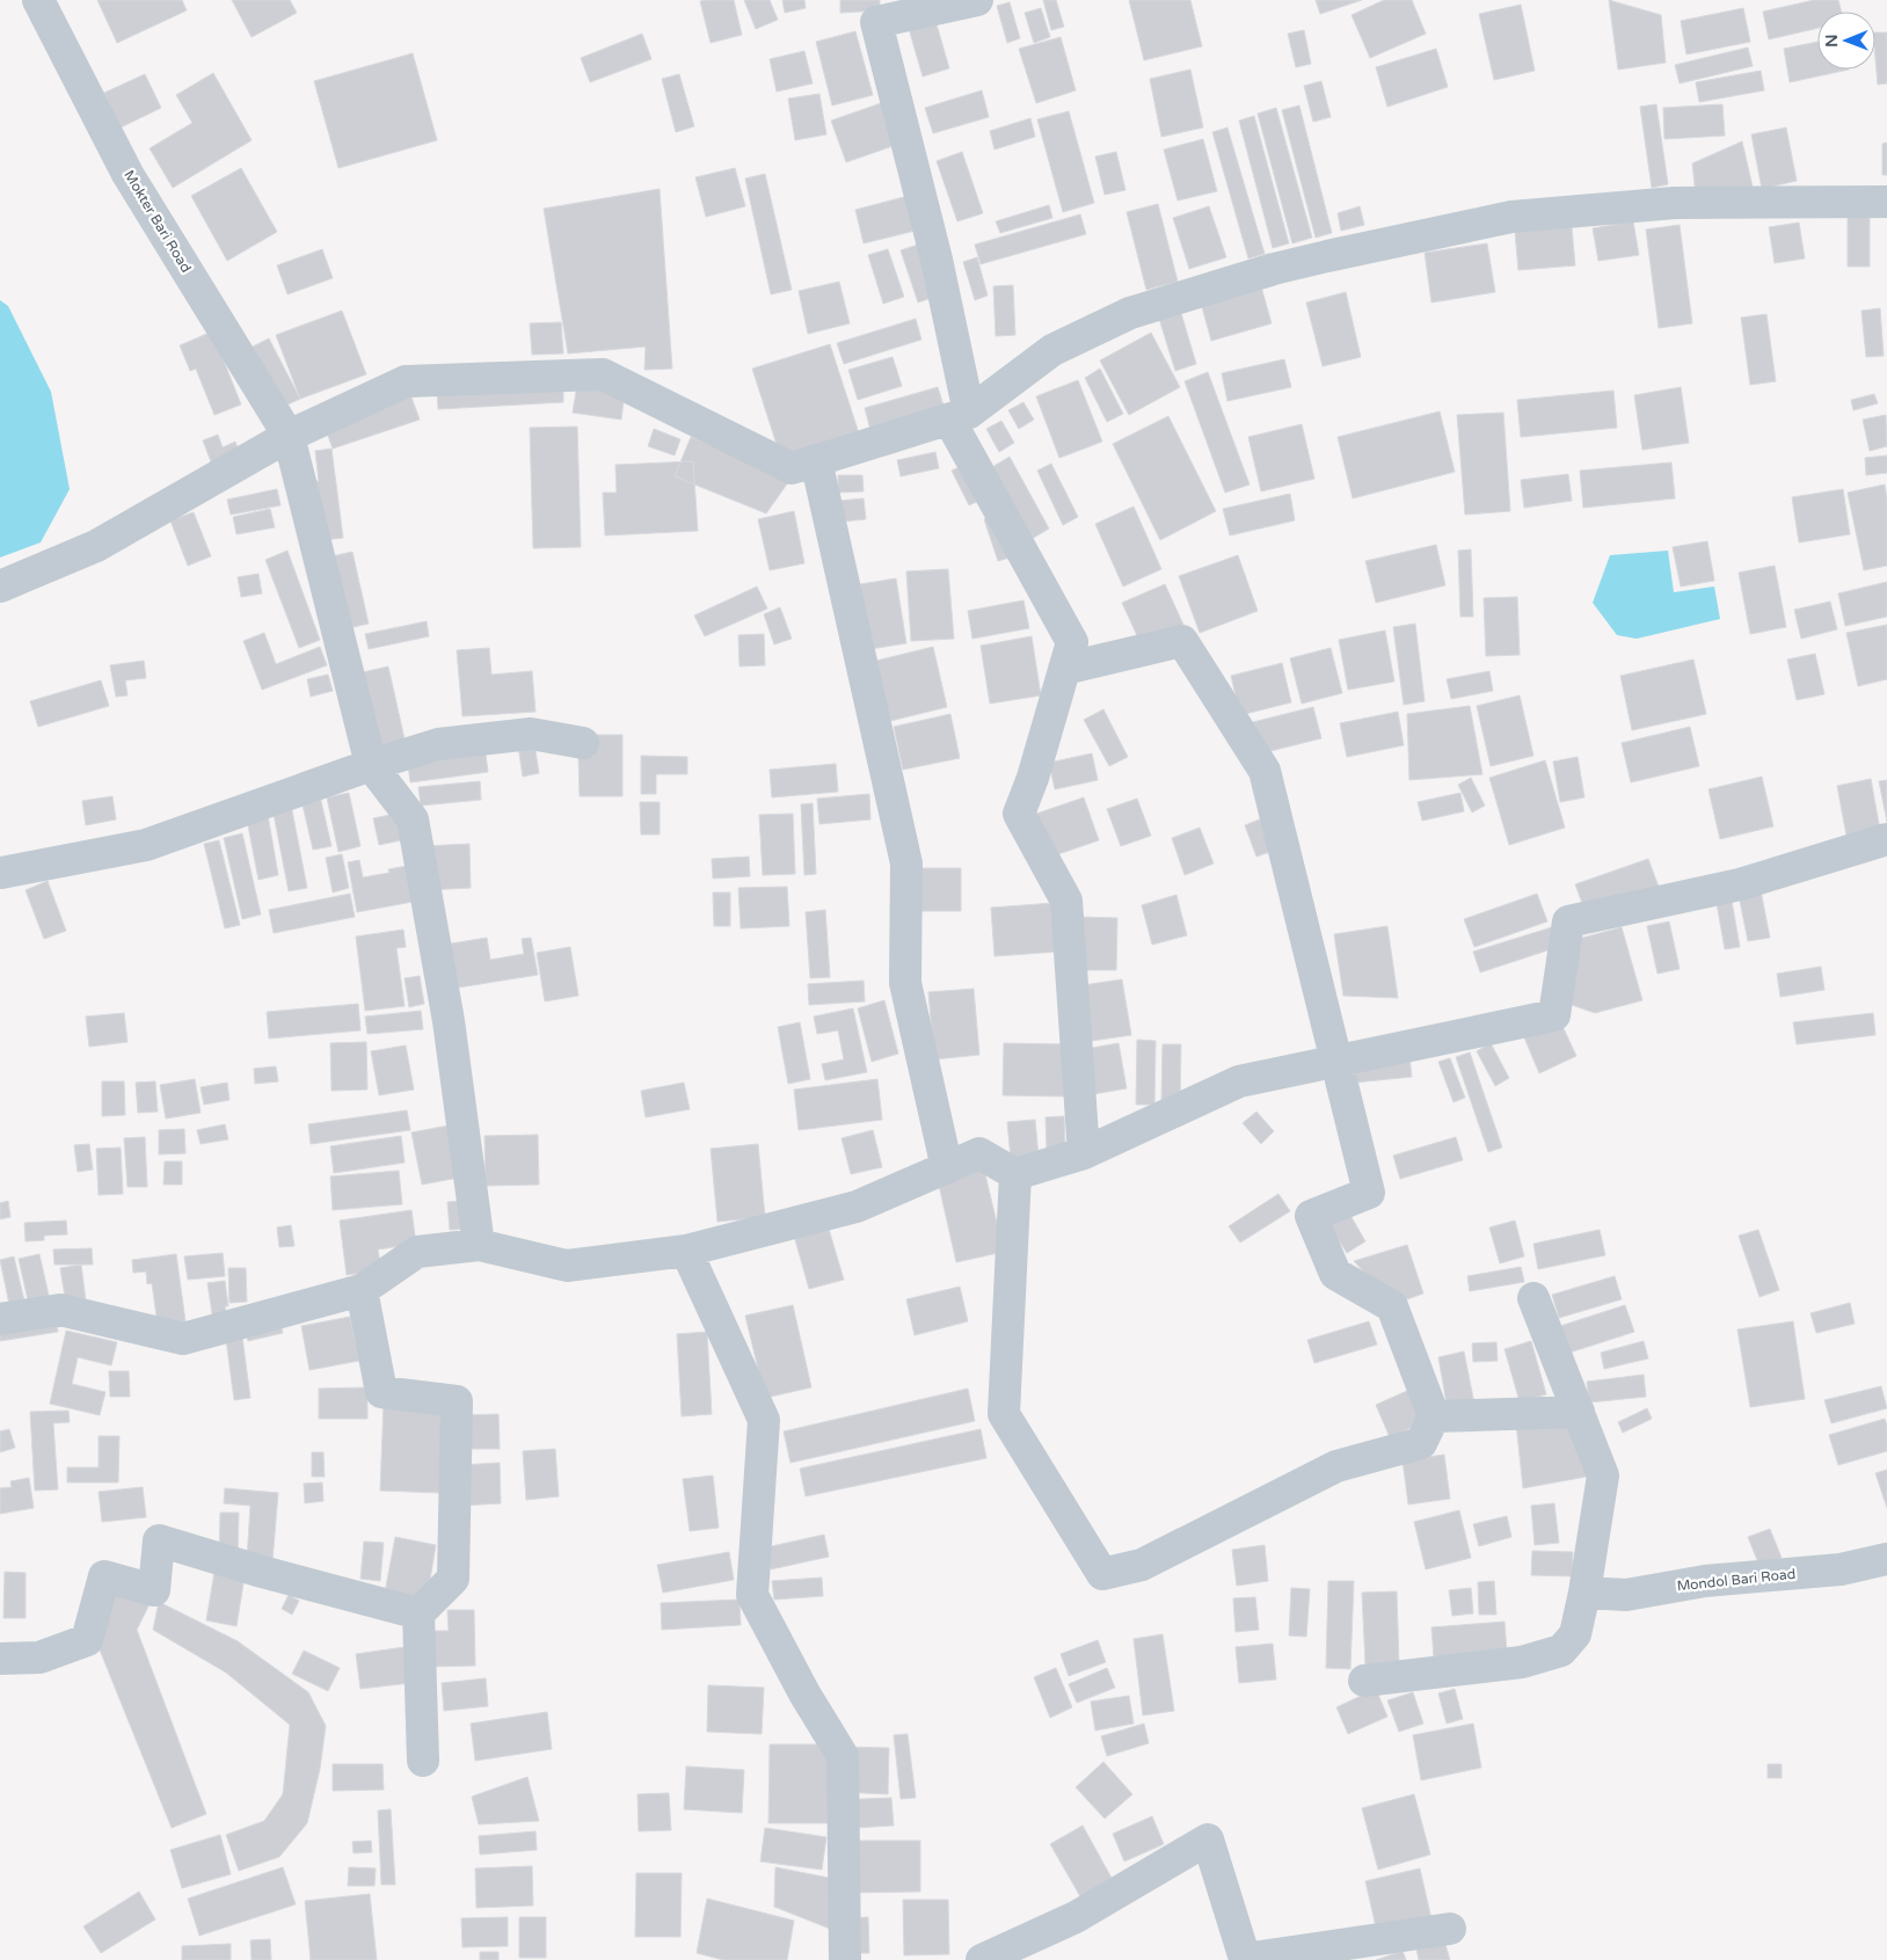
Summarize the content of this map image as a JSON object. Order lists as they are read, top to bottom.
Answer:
{
  "streets": {
    "street": ["Mokter Bari Road", "Mondol Bari Road"]
  },
  "north": "left"
}
